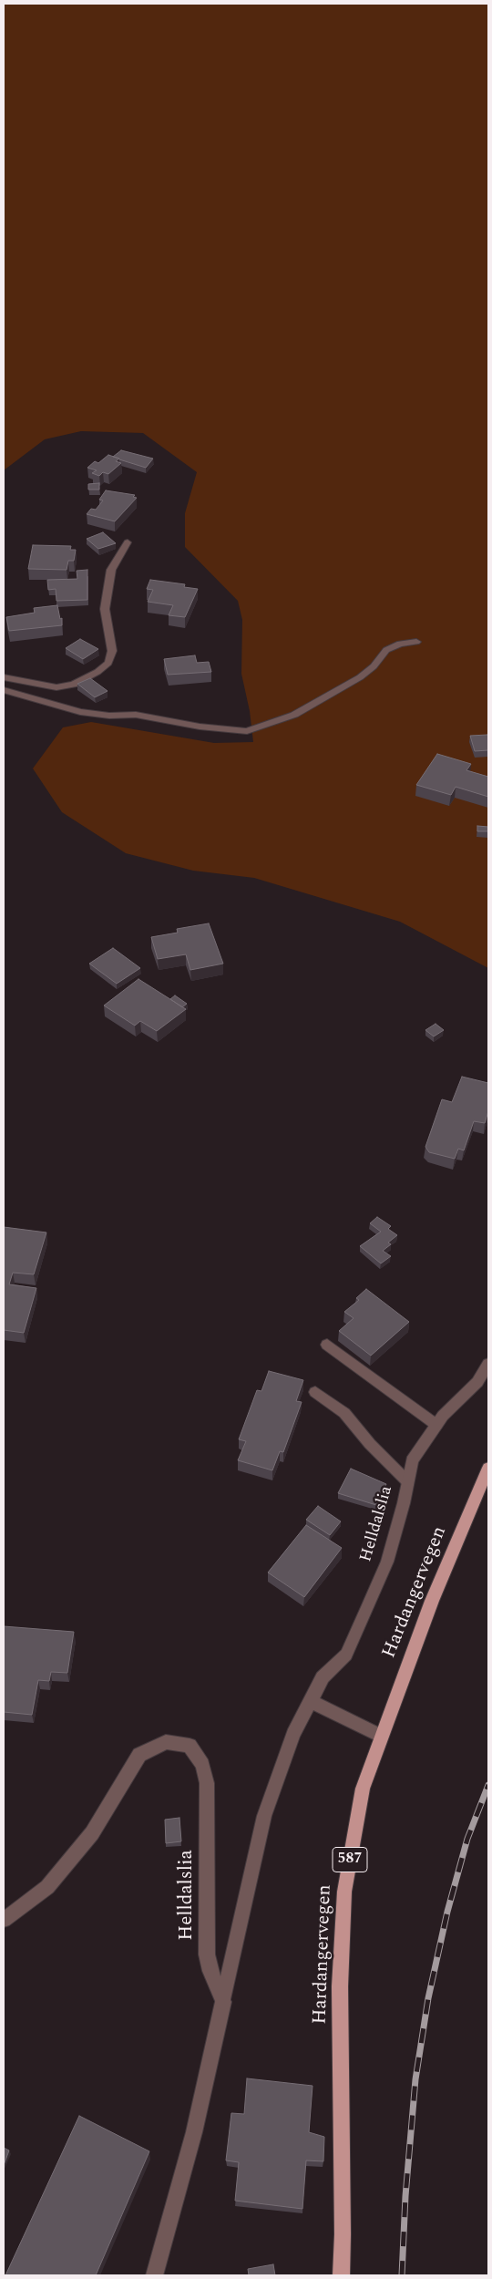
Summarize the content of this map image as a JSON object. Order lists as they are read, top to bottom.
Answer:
{
  "streets": {
    "main road": ["Hardangervegen", "587"],
    "street": ["Helldalslia"]
  }
}
